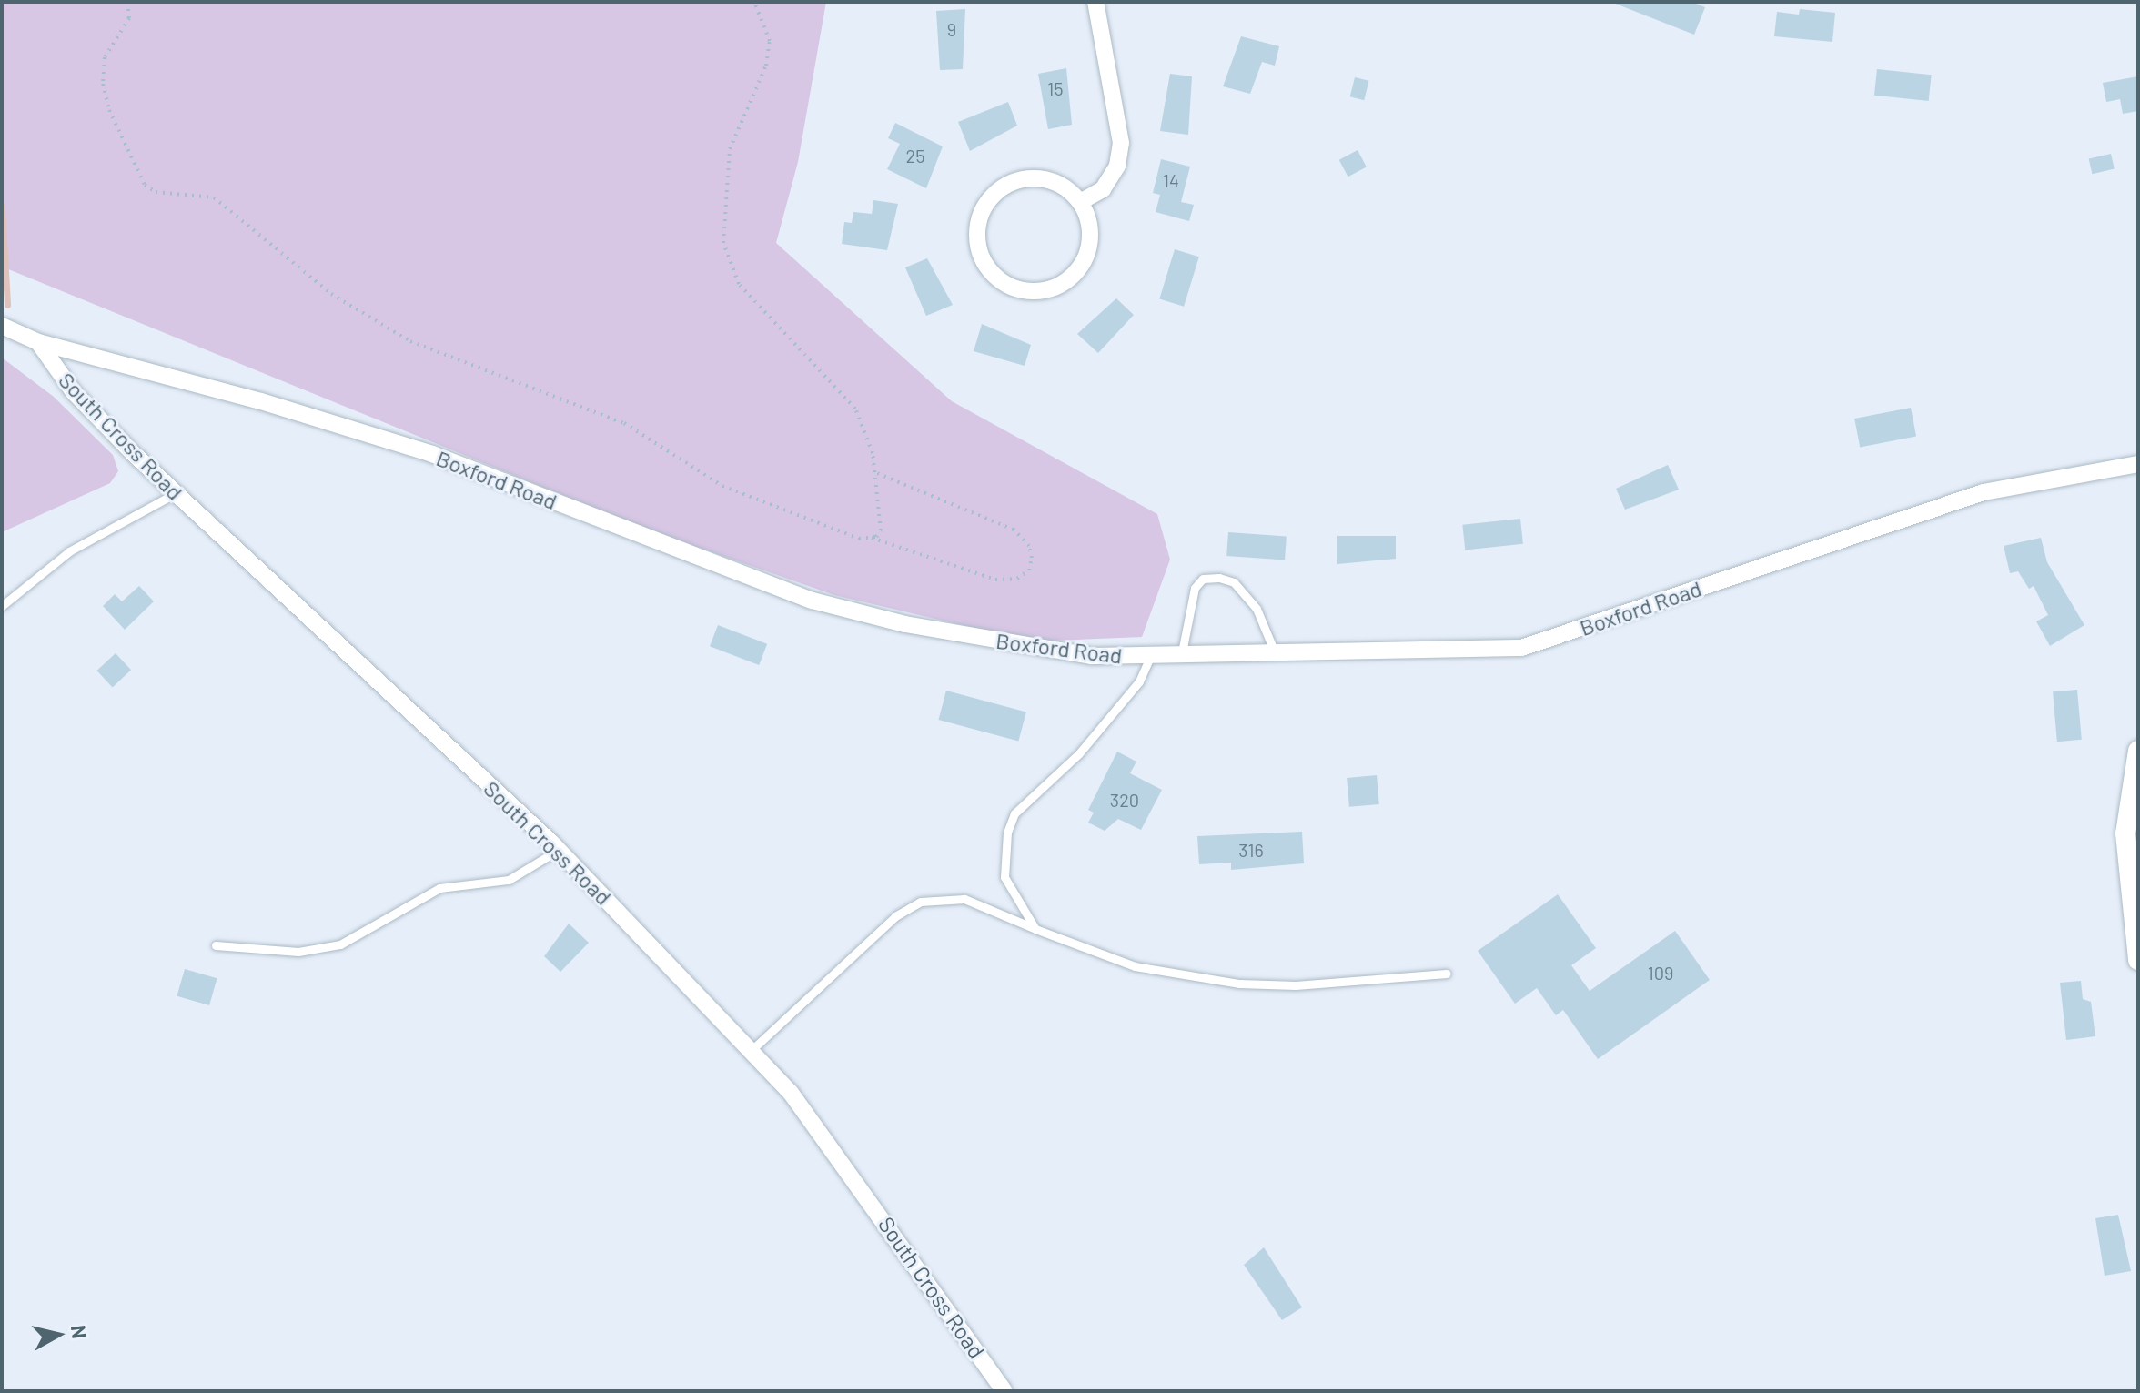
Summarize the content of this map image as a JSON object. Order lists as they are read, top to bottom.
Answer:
{
  "streets": {
    "street": ["South Cross Road", "Boxford Road"]
  },
  "crossings": [
    ["South Cross Road", "Boxford Road"]
  ],
  "house_numbers": [
    "9",
    "15",
    "25",
    "14",
    "320",
    "316",
    "109"
  ],
  "north": "right"
}
